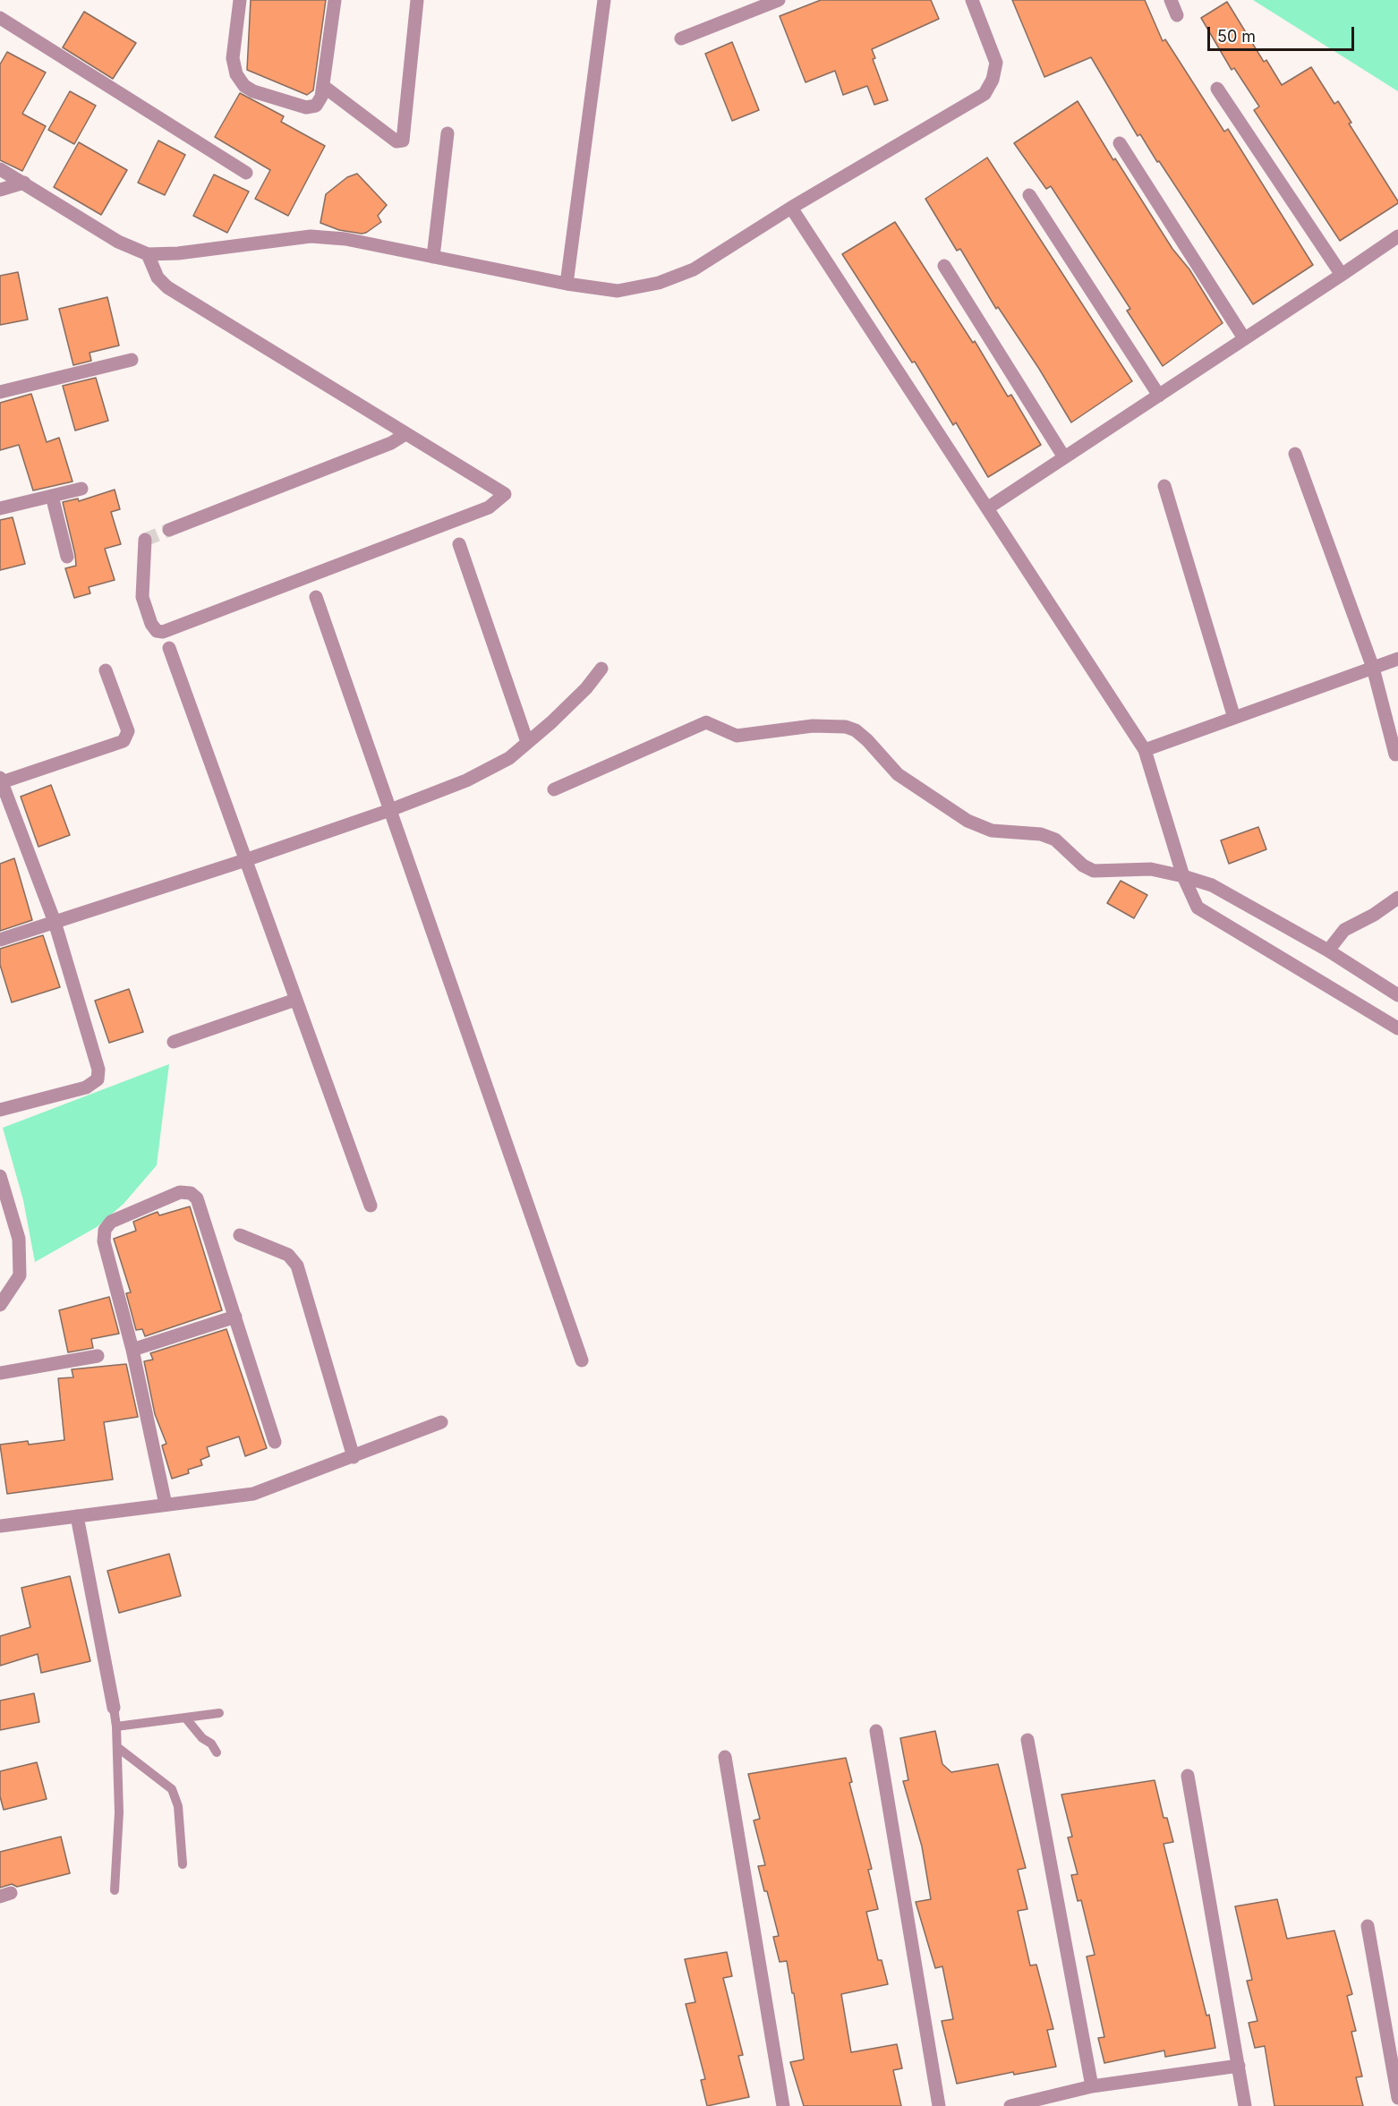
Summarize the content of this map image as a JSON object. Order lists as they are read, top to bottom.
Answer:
{
  "scale_bar": "50 m"
}
